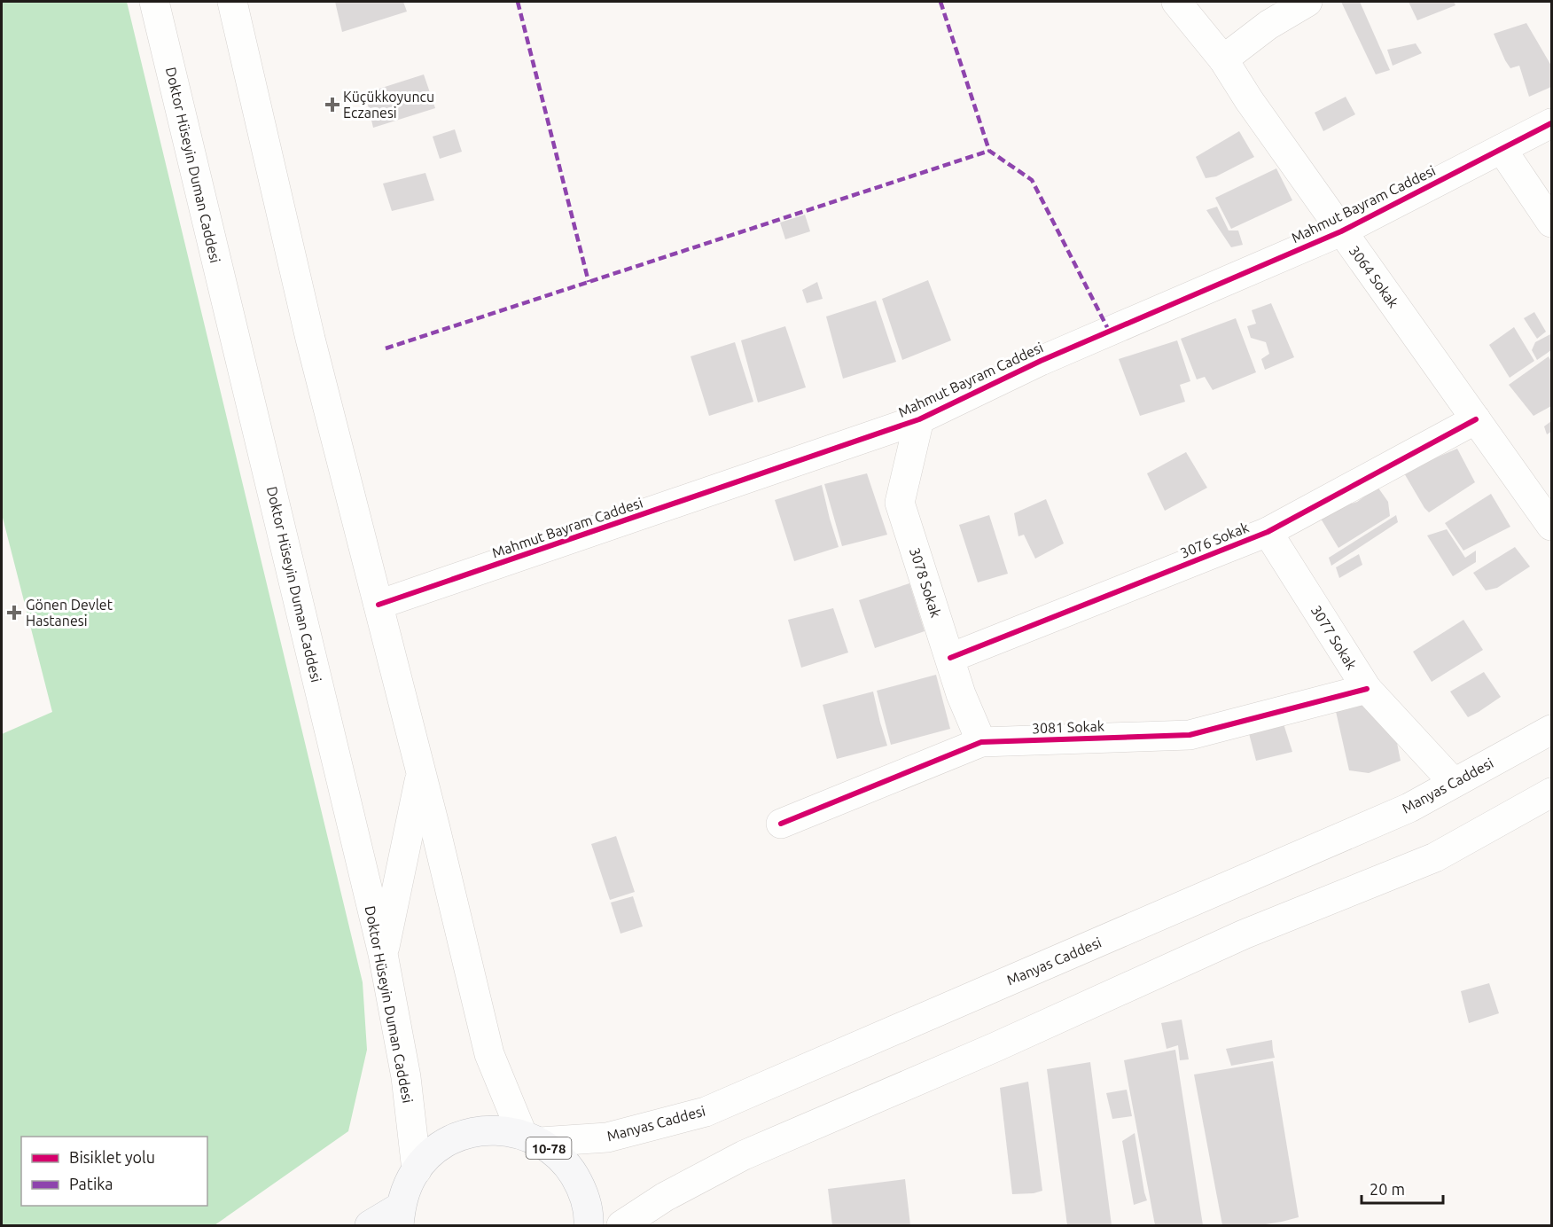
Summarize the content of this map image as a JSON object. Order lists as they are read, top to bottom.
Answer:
{
  "streets": {
    "main road": [
      "Doktor Hüseyin Duman Caddesi",
      "Mahmut Bayram Caddesi",
      "3064 Sokak",
      "3076 Sokak",
      "3078 Sokak",
      "3077 Sokak",
      "3081 Sokak",
      "Manyas Caddesi",
      "10-78"
    ]
  },
  "crossings": [
    ["Doktor Hüseyin Duman Caddesi", "Manyas Caddesi"],
    ["Mahmut Bayram Caddesi", "3064 Sokak"],
    ["Mahmut Bayram Caddesi", "3078 Sokak"],
    ["3064 Sokak", "3076 Sokak"],
    ["3076 Sokak", "3078 Sokak"],
    ["3076 Sokak", "3077 Sokak"],
    ["3078 Sokak", "3081 Sokak"],
    ["3077 Sokak", "3081 Sokak"],
    ["3077 Sokak", "Manyas Caddesi"],
    ["Manyas Caddesi", "10-78"]
  ],
  "places": {
    "health": ["Küçükkoyuncu Eczanesi", "Gönen Devlet Hastanesi"]
  },
  "legend": ["Bisiklet yolu", "Patika"],
  "scale_bar": "20 m"
}
